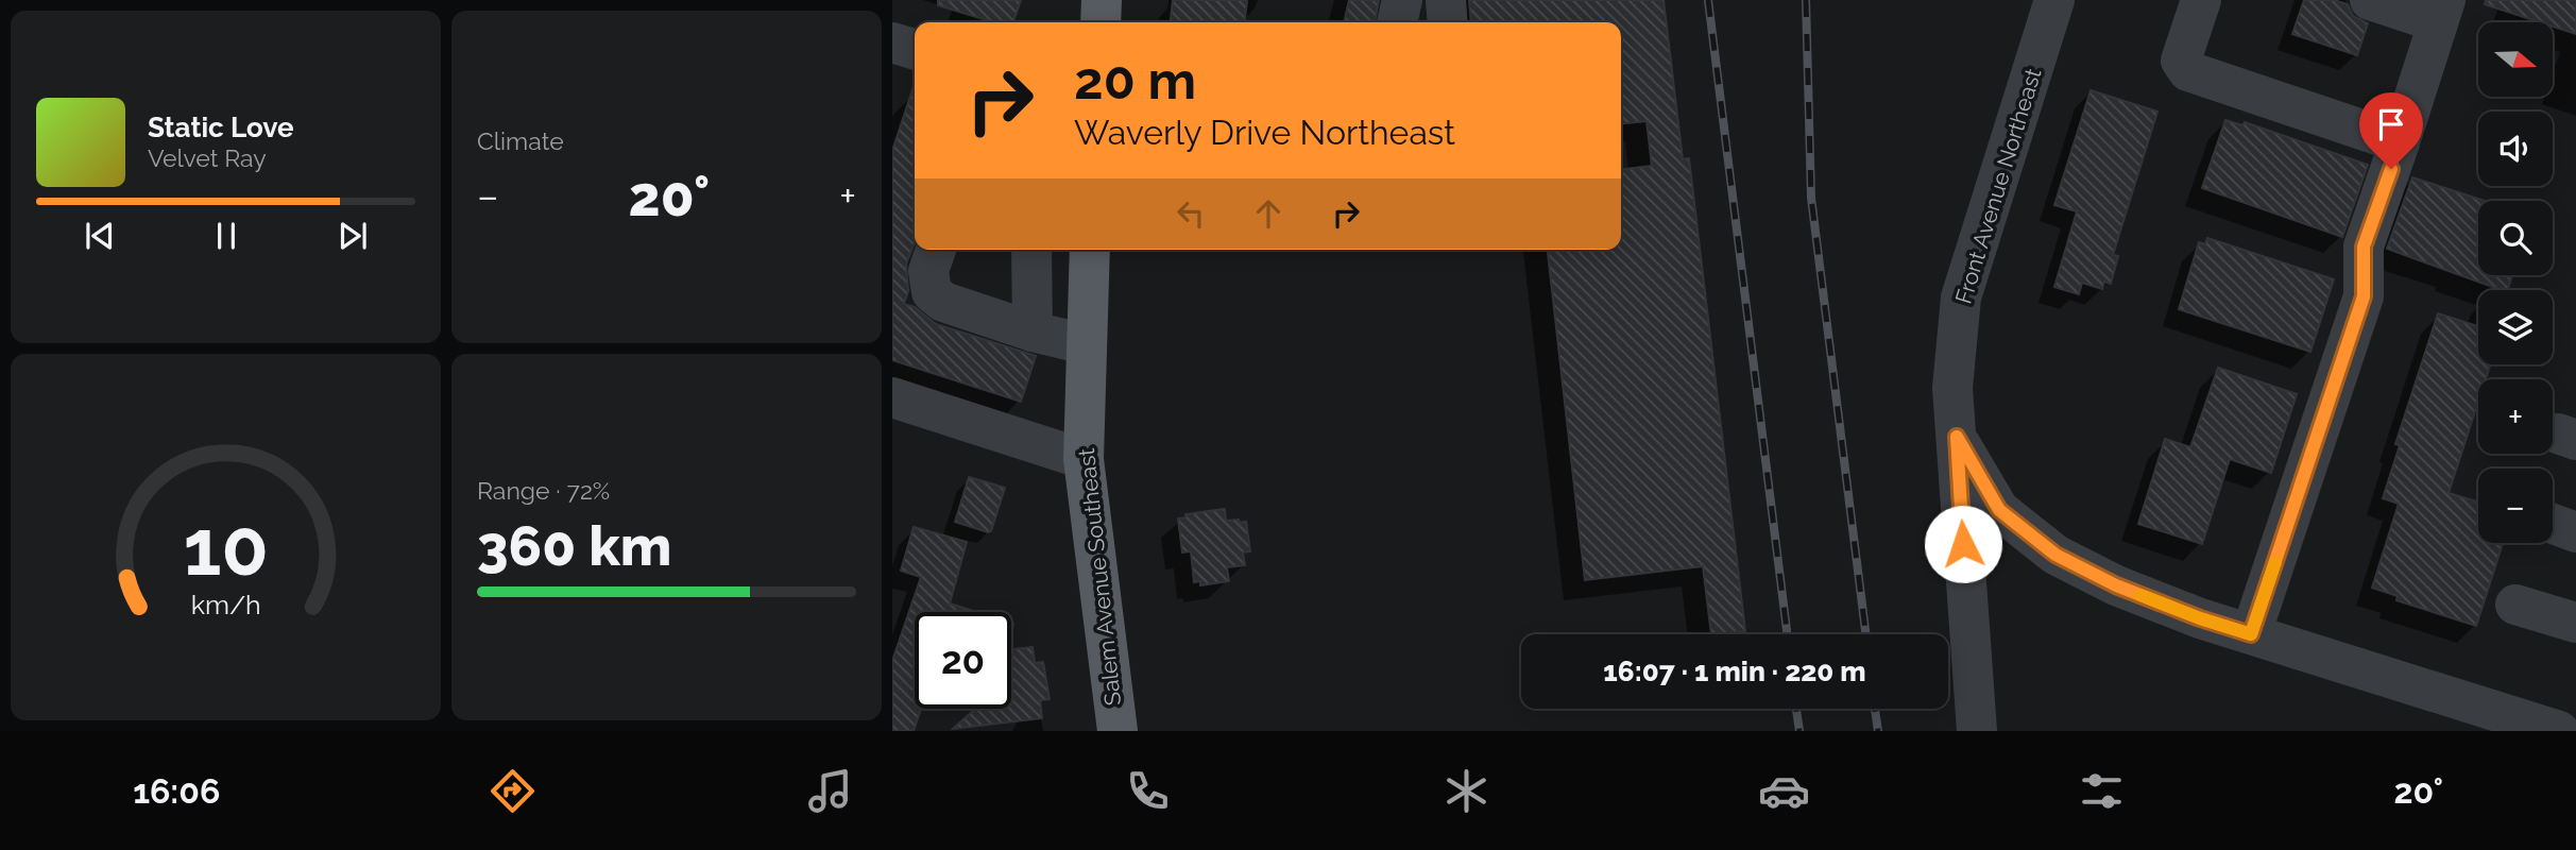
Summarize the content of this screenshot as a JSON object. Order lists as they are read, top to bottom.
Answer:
{
  "streets": {
    "main road": ["Salem Avenue Southeast"],
    "street": ["Front Avenue Northeast"]
  },
  "north": "right",
  "page": {
    "tile": [
      "Climate",
      ["Range · 72%", "360 km"]
    ],
    "map_buttons": ["+", "−"],
    "turn": ["20 m", "Waverly Drive Northeast"],
    "song": ["Static Love", "Velvet Ray"],
    "heat": ["−", "20°", "+"],
    "limit": "20",
    "trip": "16:07 · 1 min · 220 m",
    "tabs": ["16:06", "20°"],
    "gauge": ["10", "km/h"]
  }
}
